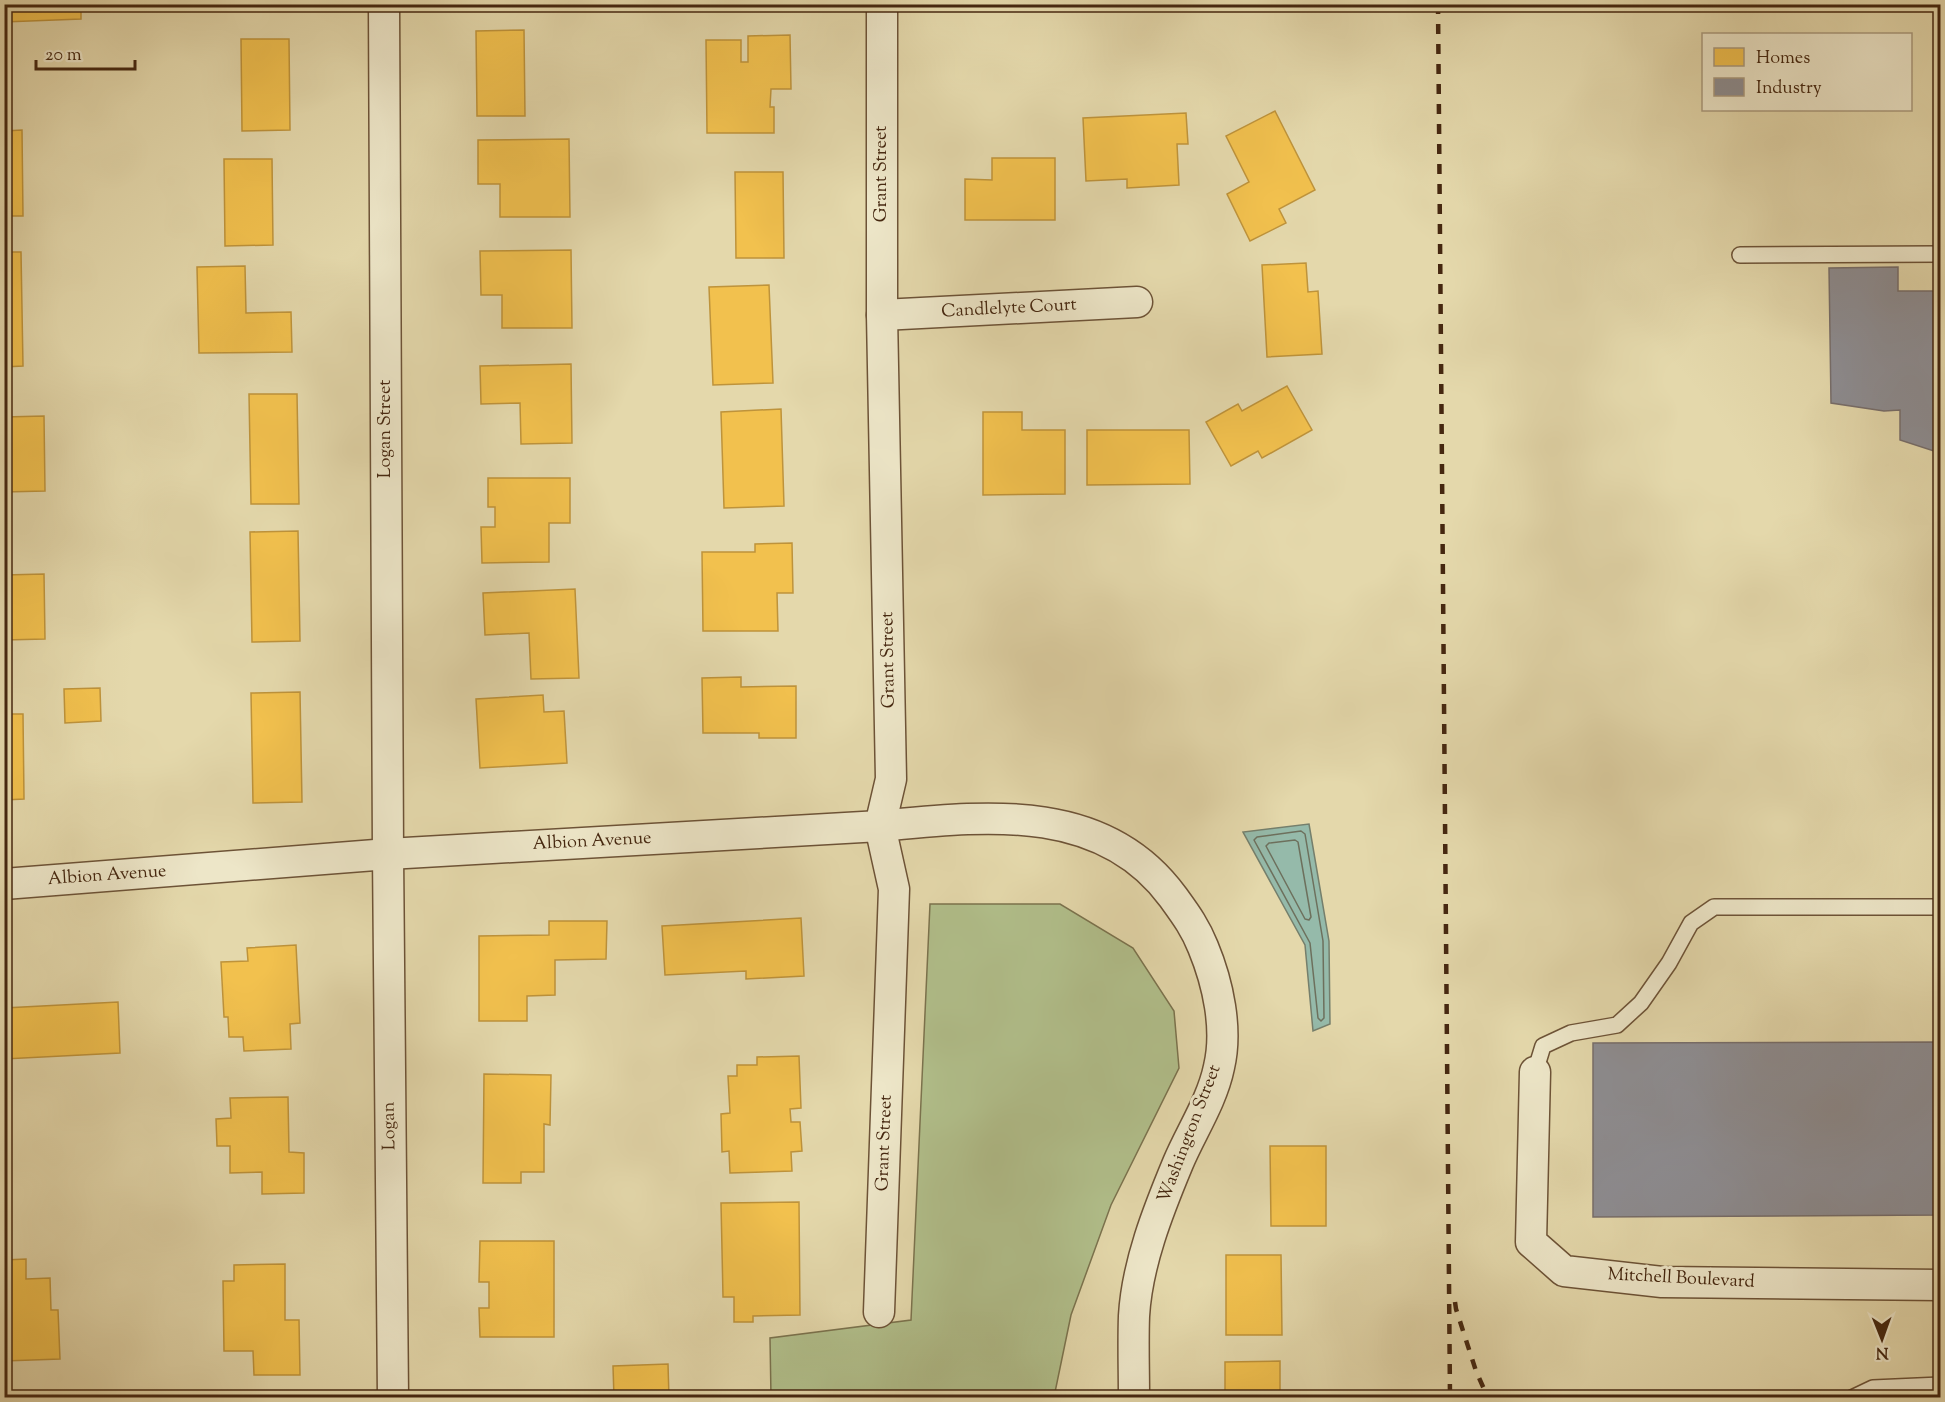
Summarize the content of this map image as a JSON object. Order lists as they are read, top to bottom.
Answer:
{
  "streets": {
    "street": [
      "Grant Street",
      "Candlelyte Court",
      "Logan Street",
      "Albion Avenue",
      "Logan",
      "Washington Street",
      "Mitchell Boulevard"
    ]
  },
  "crossings": [
    ["Grant Street", "Candlelyte Court"],
    ["Grant Street", "Albion Avenue"],
    ["Logan Street", "Albion Avenue"],
    ["Logan Street", "Logan"],
    ["Albion Avenue", "Logan"],
    ["Albion Avenue", "Washington Street"]
  ],
  "legend": ["Homes", "Industry"],
  "scale_bar": "20 m",
  "north": "bottom"
}
